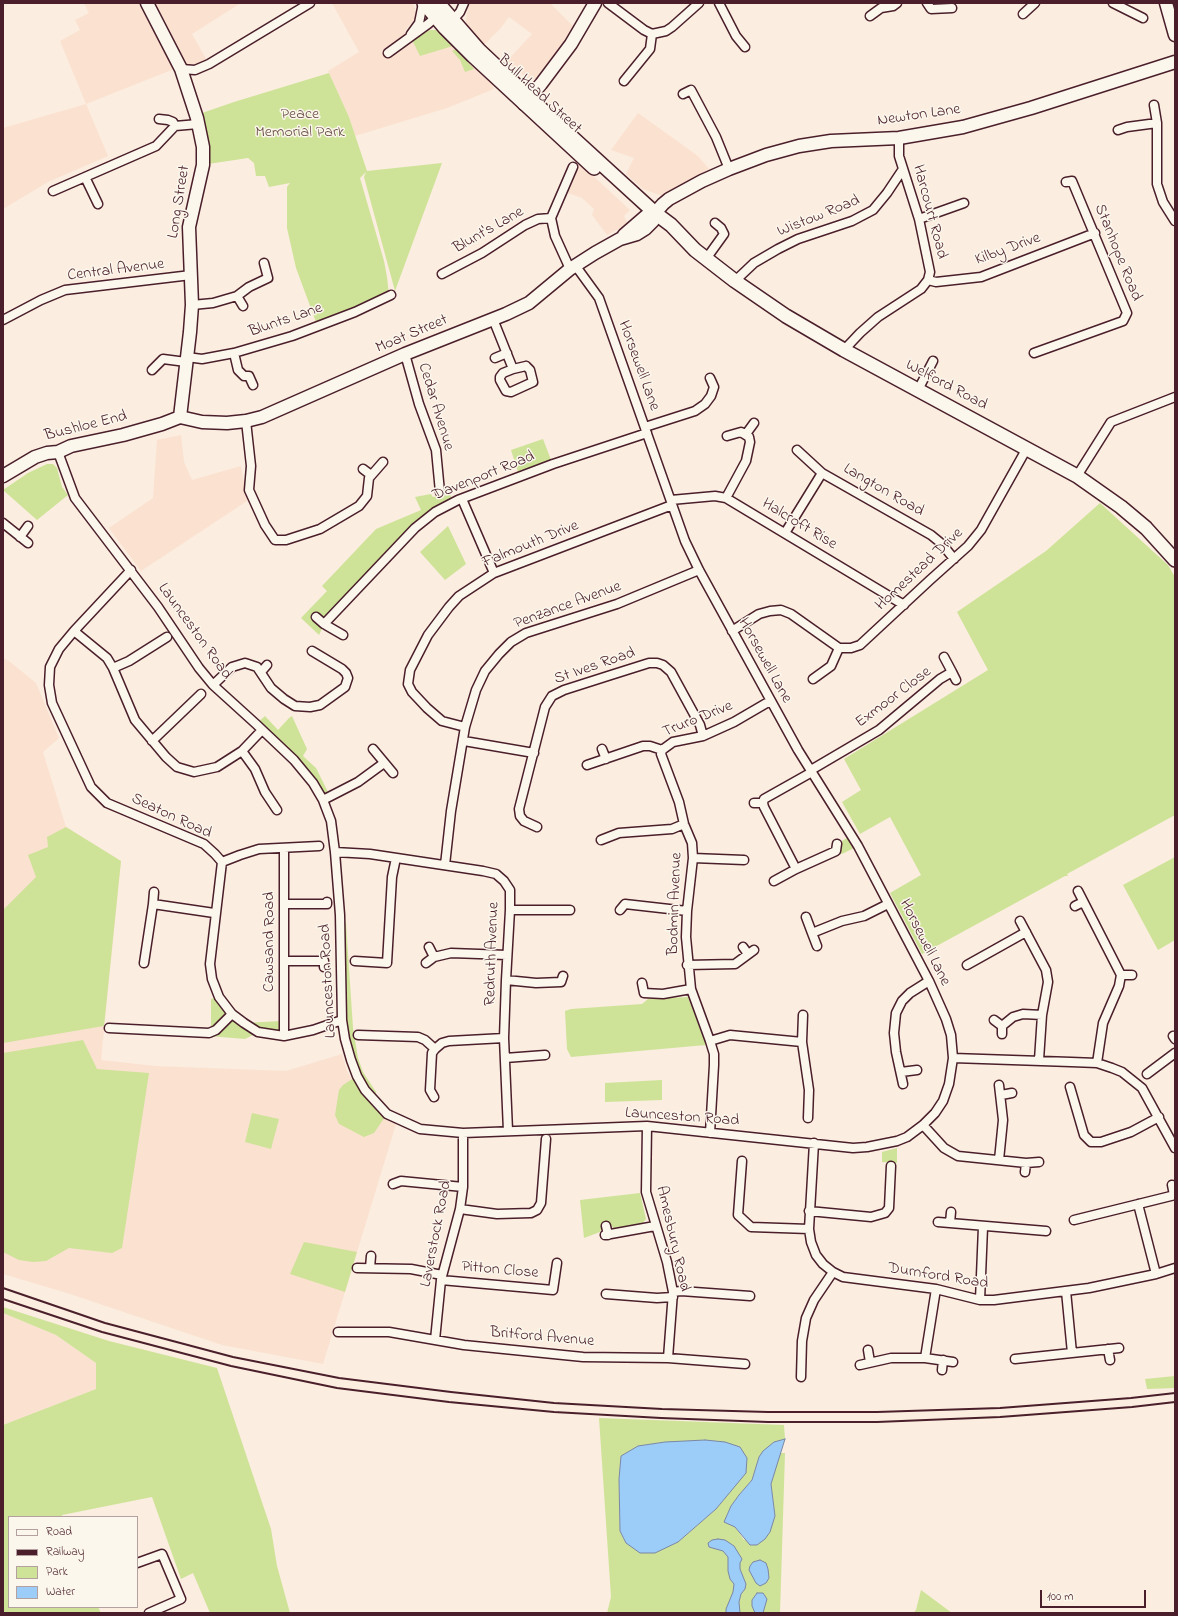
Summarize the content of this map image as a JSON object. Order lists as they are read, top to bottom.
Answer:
{
  "streets": {
    "main road": ["Bull Head Street", "Welford Road"],
    "street": [
      "Newton Lane",
      "Long Street",
      "Harcourt Road",
      "Wistow Road",
      "Blunt's Lane",
      "Kilby Drive",
      "Stanhope Road",
      "Central Avenue",
      "Blunts Lane",
      "Moat Street",
      "Horsewell Lane",
      "Cedar Avenue",
      "Bushloe End",
      "Davenport Road",
      "Langton Road",
      "Halcroft Rise",
      "Falmouth Drive",
      "Homestead Drive",
      "Penzance Avenue",
      "Launceston Road",
      "St Ives Road",
      "Exmoor Close",
      "Truro Drive",
      "Seaton Road",
      "Bodmin Avenue",
      "Cawsand Road",
      "Redruth Avenue",
      "Laverstock Road",
      "Amesbury Road",
      "Pitton Close",
      "Durnford Road",
      "Britford Avenue"
    ]
  },
  "crossings": [
    ["Bull Head Street", "Newton Lane"],
    ["Bull Head Street", "Moat Street"],
    ["Bull Head Street", "Welford Road"],
    ["Newton Lane", "Harcourt Road"],
    ["Newton Lane", "Moat Street"],
    ["Newton Lane", "Welford Road"],
    ["Long Street", "Central Avenue"],
    ["Long Street", "Blunts Lane"],
    ["Long Street", "Moat Street"],
    ["Long Street", "Bushloe End"],
    ["Harcourt Road", "Wistow Road"],
    ["Harcourt Road", "Kilby Drive"],
    ["Harcourt Road", "Welford Road"],
    ["Wistow Road", "Welford Road"],
    ["Blunt's Lane", "Horsewell Lane"],
    ["Kilby Drive", "Stanhope Road"],
    ["Moat Street", "Horsewell Lane"],
    ["Moat Street", "Welford Road"],
    ["Moat Street", "Cedar Avenue"],
    ["Moat Street", "Bushloe End"],
    ["Horsewell Lane", "Davenport Road"],
    ["Horsewell Lane", "Halcroft Rise"],
    ["Horsewell Lane", "Falmouth Drive"],
    ["Horsewell Lane", "Penzance Avenue"],
    ["Horsewell Lane", "Launceston Road"],
    ["Horsewell Lane", "Exmoor Close"],
    ["Horsewell Lane", "Truro Drive"],
    ["Welford Road", "Homestead Drive"],
    ["Bushloe End", "Launceston Road"],
    ["Langton Road", "Homestead Drive"],
    ["Halcroft Rise", "Falmouth Drive"],
    ["Halcroft Rise", "Homestead Drive"],
    ["Falmouth Drive", "Penzance Avenue"],
    ["Penzance Avenue", "Redruth Avenue"],
    ["Launceston Road", "Seaton Road"],
    ["Launceston Road", "Bodmin Avenue"],
    ["Launceston Road", "Redruth Avenue"],
    ["Launceston Road", "Laverstock Road"],
    ["Launceston Road", "Amesbury Road"],
    ["Launceston Road", "Durnford Road"],
    ["St Ives Road", "Truro Drive"],
    ["Truro Drive", "Bodmin Avenue"],
    ["Laverstock Road", "Pitton Close"],
    ["Laverstock Road", "Britford Avenue"],
    ["Amesbury Road", "Britford Avenue"]
  ],
  "parks": ["Peace Memorial Park"],
  "legend": [
    "Road",
    "Railway",
    "Park",
    "Water"
  ],
  "scale_bar": "100 m"
}
